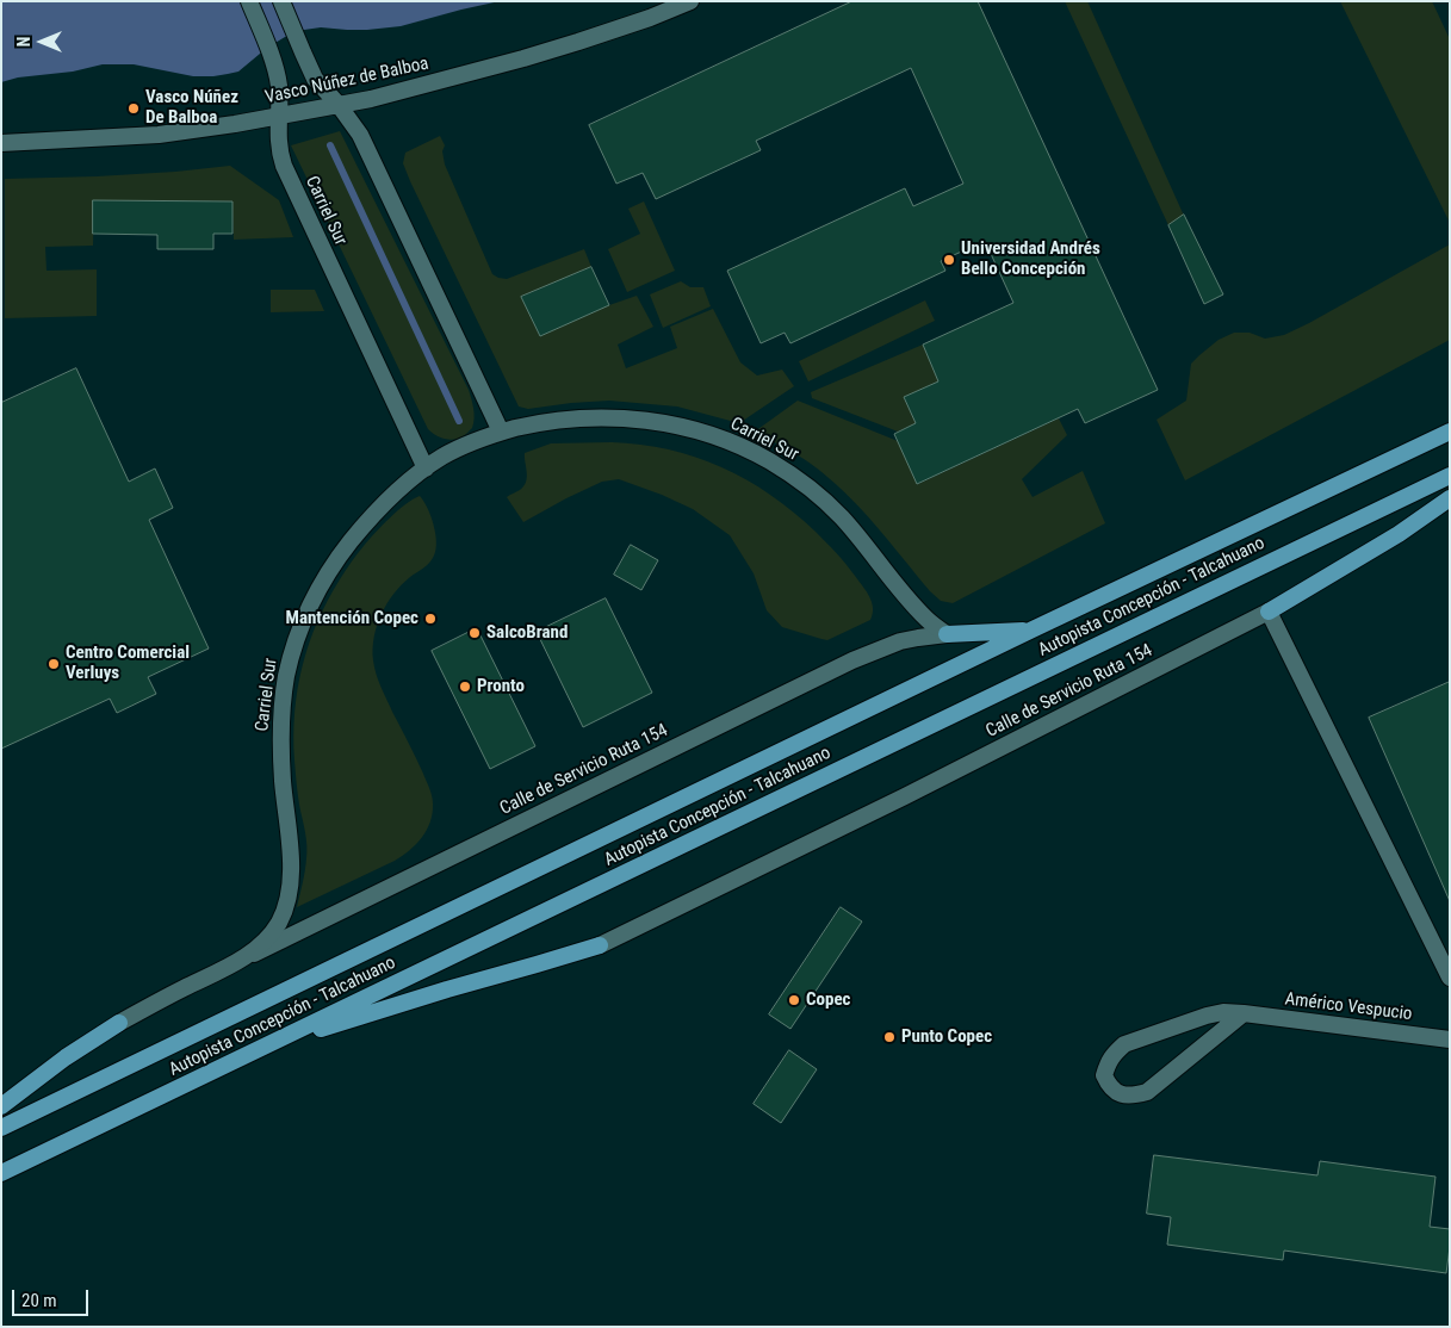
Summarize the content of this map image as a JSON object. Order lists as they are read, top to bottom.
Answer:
{
  "streets": {
    "main road": ["Autopista Concepción - Talcahuano"],
    "street": [
      "Vasco Núñez de Balboa",
      "Carriel Sur",
      "Calle de Servicio Ruta 154",
      "Américo Vespucio"
    ]
  },
  "crossings": [
    ["Vasco Núñez de Balboa", "Carriel Sur"],
    ["Carriel Sur", "Calle de Servicio Ruta 154"]
  ],
  "places": [
    "Vasco Núñez De Balboa",
    "Universidad Andrés Bello Concepción",
    "Mantención Copec",
    "SalcoBrand",
    "Centro Comercial Verluys",
    "Pronto",
    "Copec",
    "Punto Copec"
  ],
  "scale_bar": "20 m",
  "north": "left"
}
